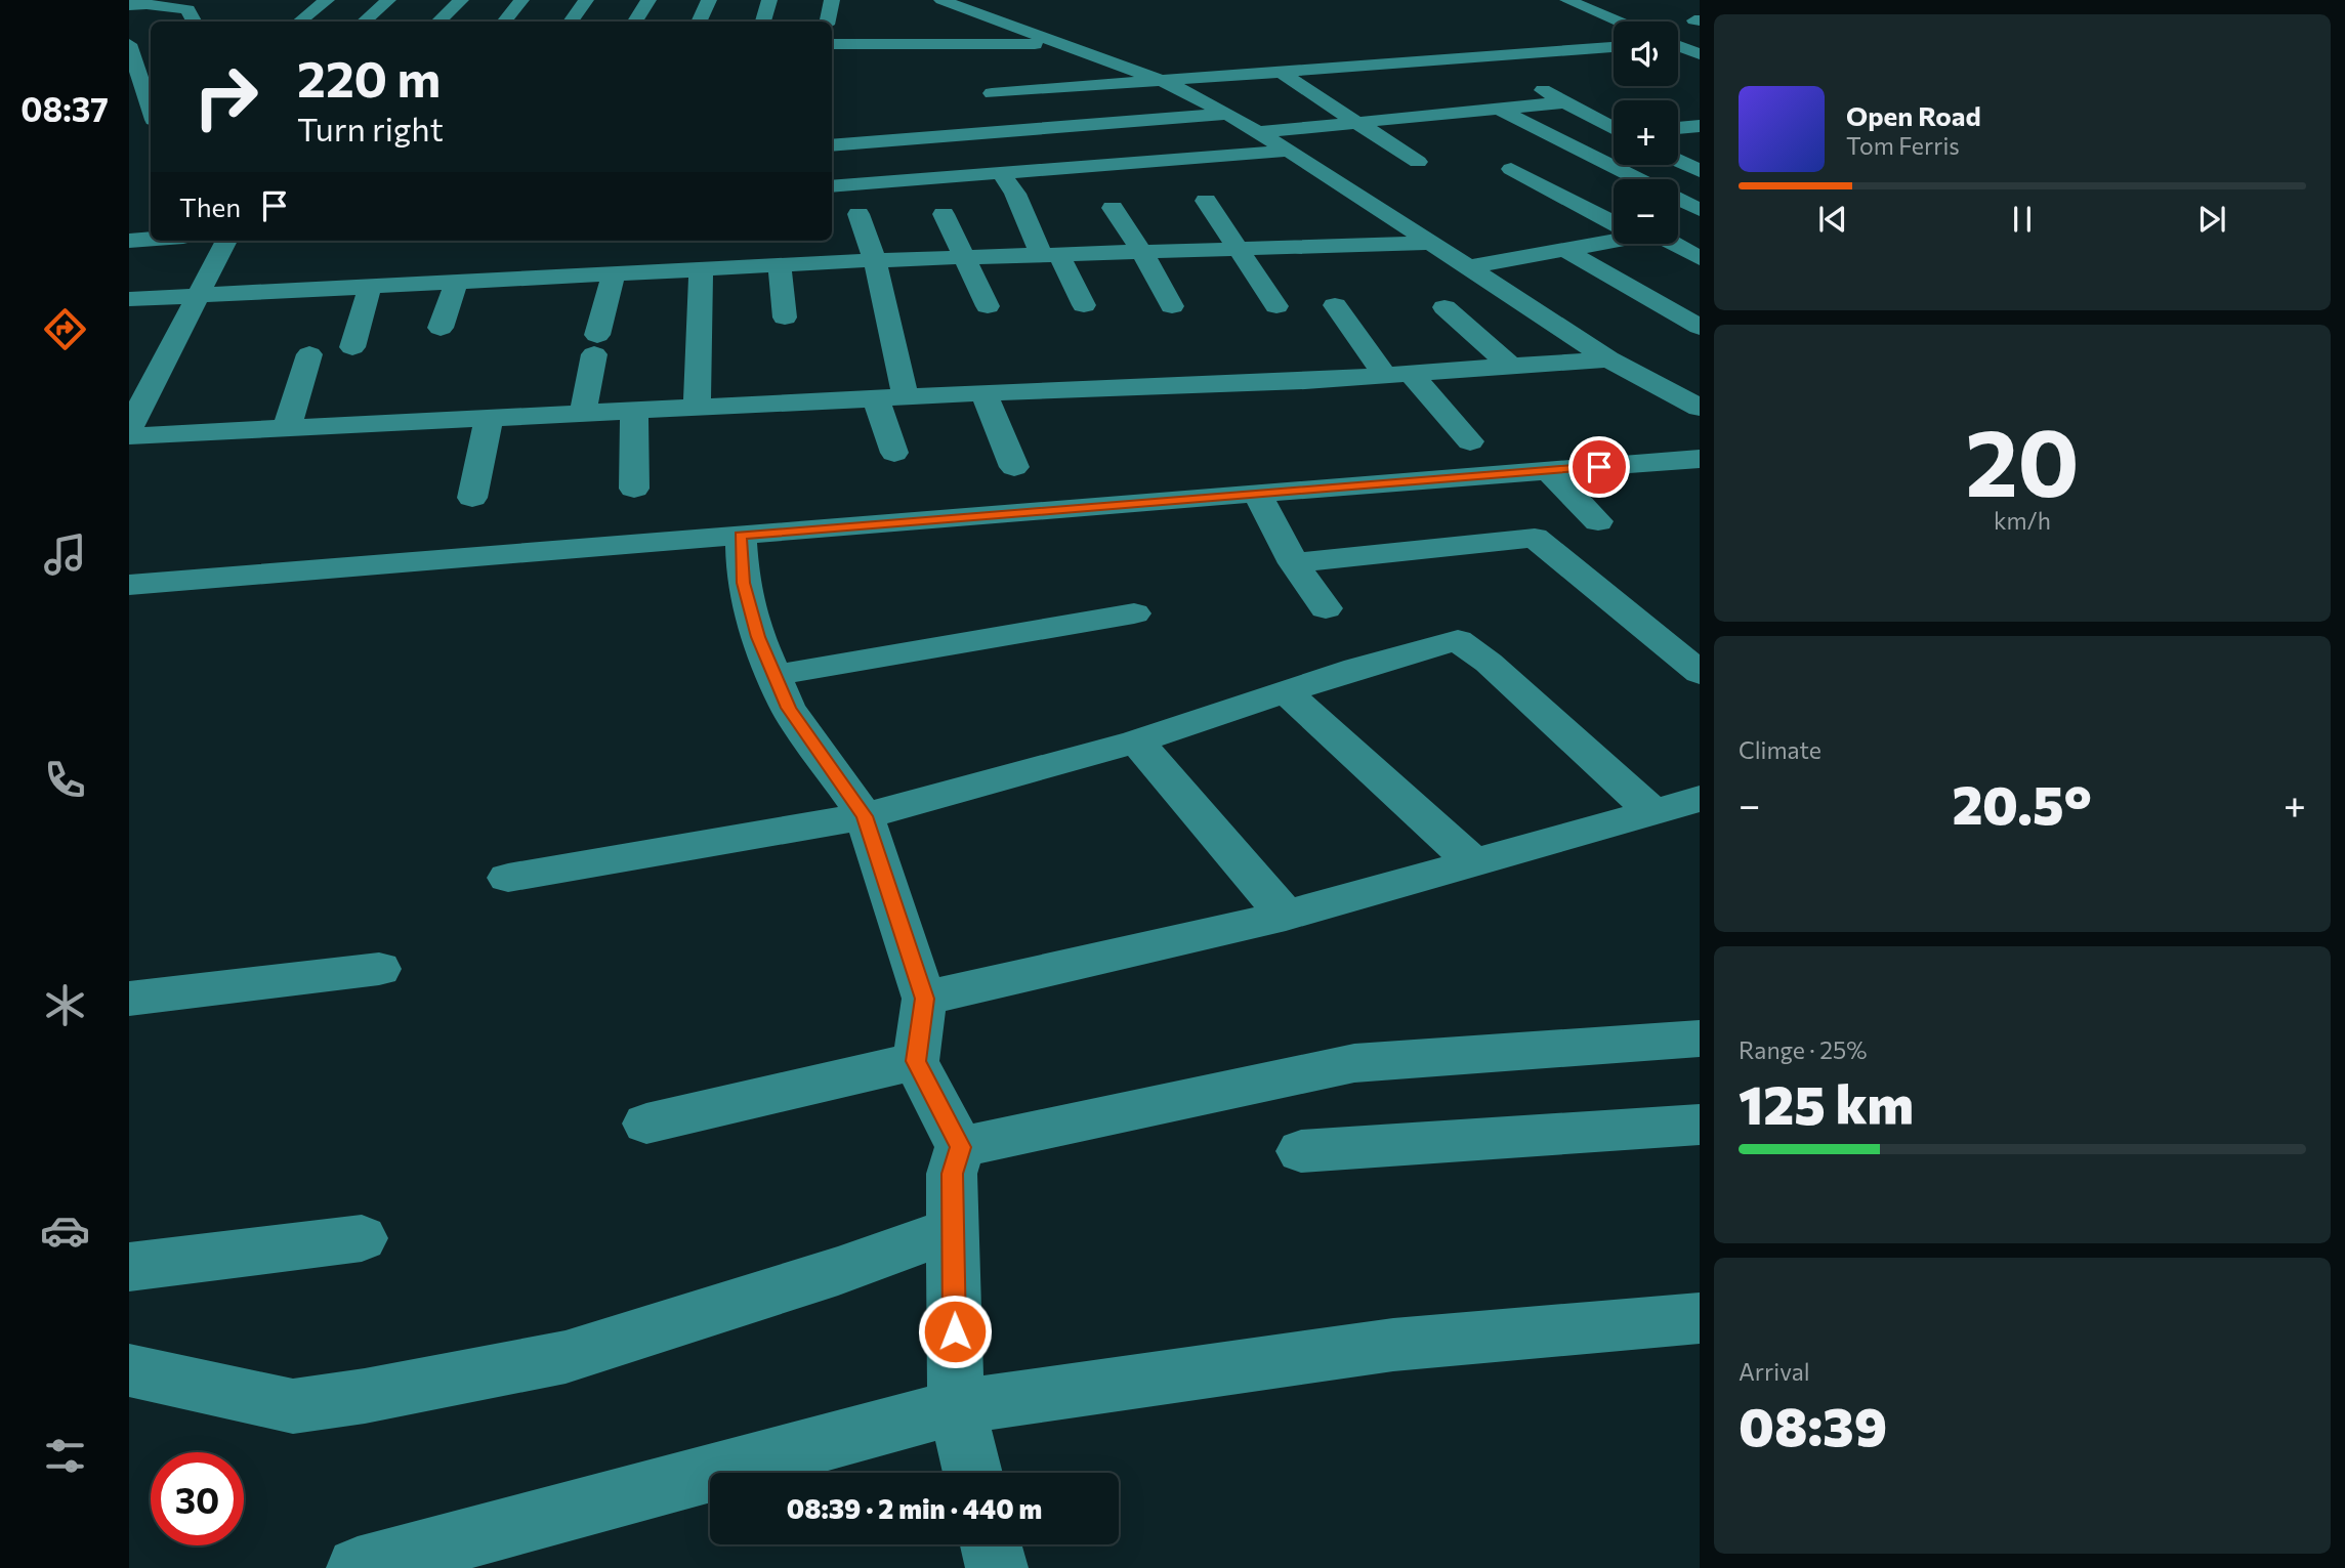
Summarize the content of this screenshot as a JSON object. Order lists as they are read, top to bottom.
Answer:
{
  "page": {
    "tabs": "08:37",
    "map_buttons": ["+", "−"],
    "turn": ["220 m", "Turn right"],
    "song": ["Open Road", "Tom Ferris"],
    "then": "Then",
    "tile": [
      ["20", "km/h"],
      "Climate",
      ["Range · 25%", "125 km"],
      ["Arrival", "08:39"]
    ],
    "heat": ["−", "20.5°", "+"],
    "limit": "30",
    "trip": "08:39 · 2 min · 440 m"
  }
}
